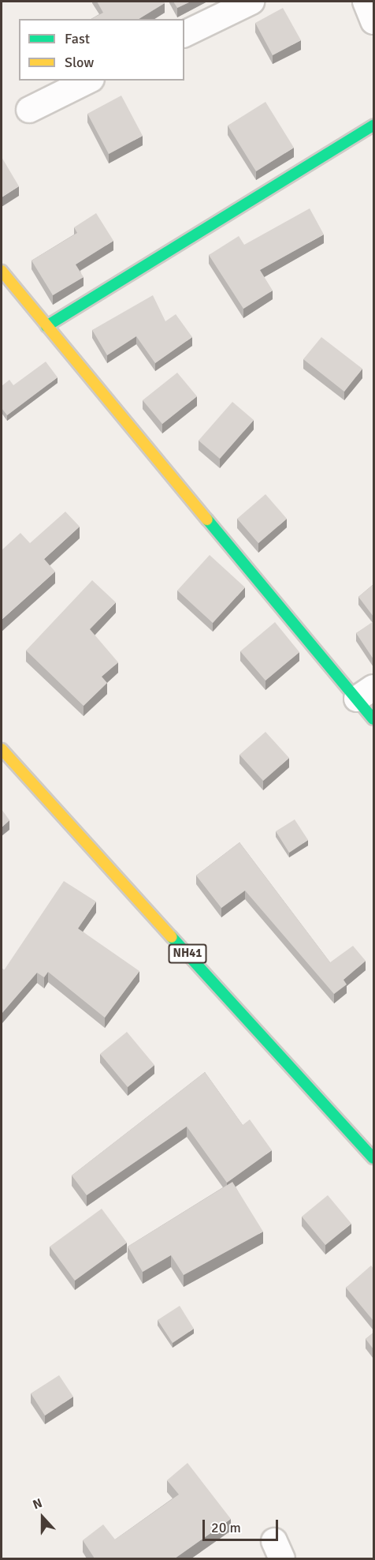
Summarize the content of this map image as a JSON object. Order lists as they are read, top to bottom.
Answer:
{
  "streets": {
    "main road": ["NH41"]
  },
  "legend": ["Fast", "Slow"],
  "scale_bar": "20 m",
  "north": "top"
}
